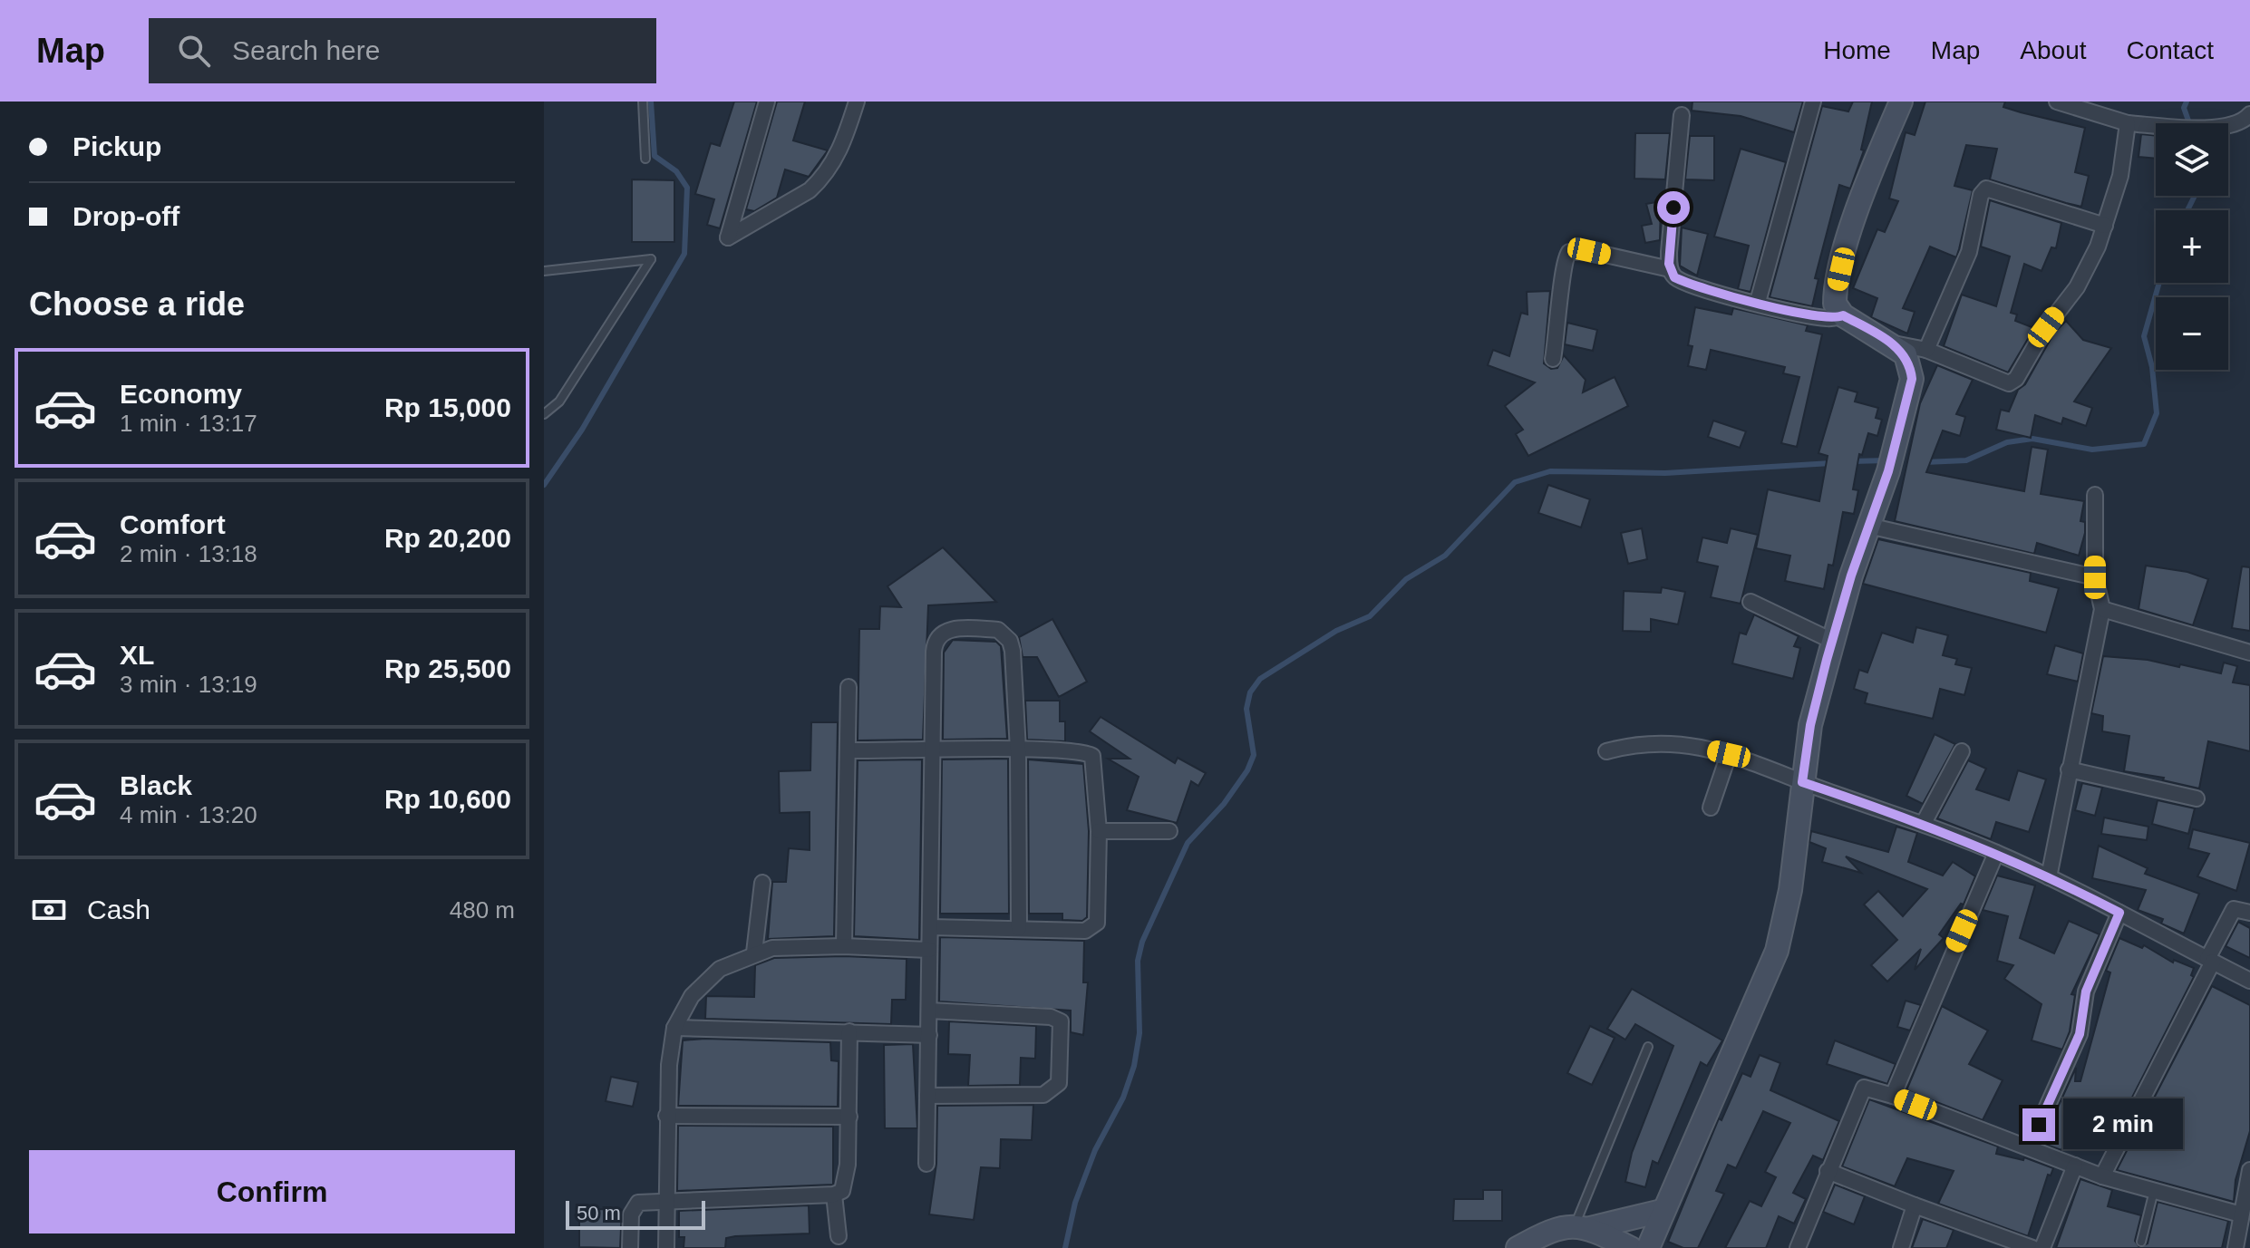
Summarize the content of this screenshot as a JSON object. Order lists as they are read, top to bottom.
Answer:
{
  "scale_bar": "50 m",
  "page": {
    "header": "Map",
    "search": "Search here",
    "nav": [
      "Home",
      "Map",
      "About",
      "Contact"
    ],
    "banner": ["Pickup", "Drop-off"],
    "map_buttons": ["+", "−"],
    "heading": "Choose a ride",
    "list": [
      {
        "name": "Economy",
        "note": "1 min · 13:17",
        "value": "Rp 15,000"
      },
      {
        "name": "Comfort",
        "note": "2 min · 13:18",
        "value": "Rp 20,200"
      },
      {
        "name": "XL",
        "note": "3 min · 13:19",
        "value": "Rp 25,500"
      },
      {
        "name": "Black",
        "note": "4 min · 13:20",
        "value": "Rp 10,600"
      }
    ],
    "pay": ["Cash", "480 m"],
    "bubble": "2 min",
    "buttons": "Confirm",
    "scale": "50 m"
  }
}
